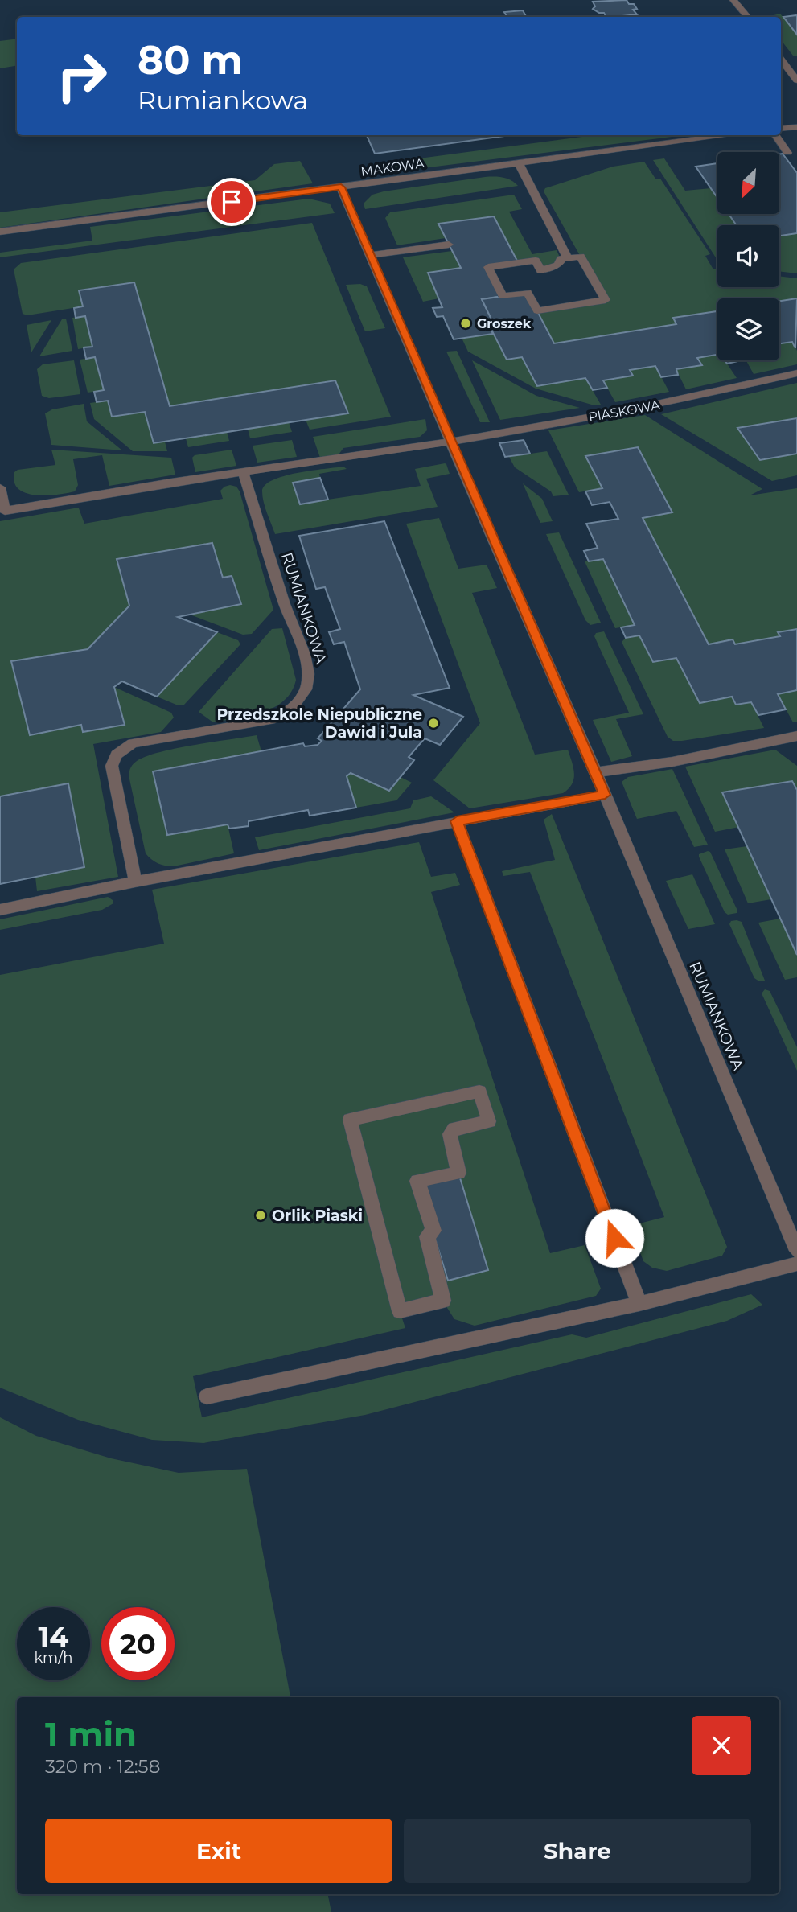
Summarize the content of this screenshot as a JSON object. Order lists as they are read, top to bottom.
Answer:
{
  "streets": {
    "street": ["MAKOWA", "PIASKOWA", "RUMIANKOWA"]
  },
  "crossings": [
    ["MAKOWA", "RUMIANKOWA"],
    ["PIASKOWA", "RUMIANKOWA"]
  ],
  "places": ["Groszek", "Przedszkole Niepubliczne Dawid i Jula", "Orlik Piaski"],
  "north": "bottom left",
  "page": {
    "turn": ["80 m", "Rumiankowa"],
    "speed": "14 km/h",
    "limit": "20",
    "heading": ["1 min", "320 m · 12:58"],
    "buttons": ["Exit", "Share"]
  }
}
